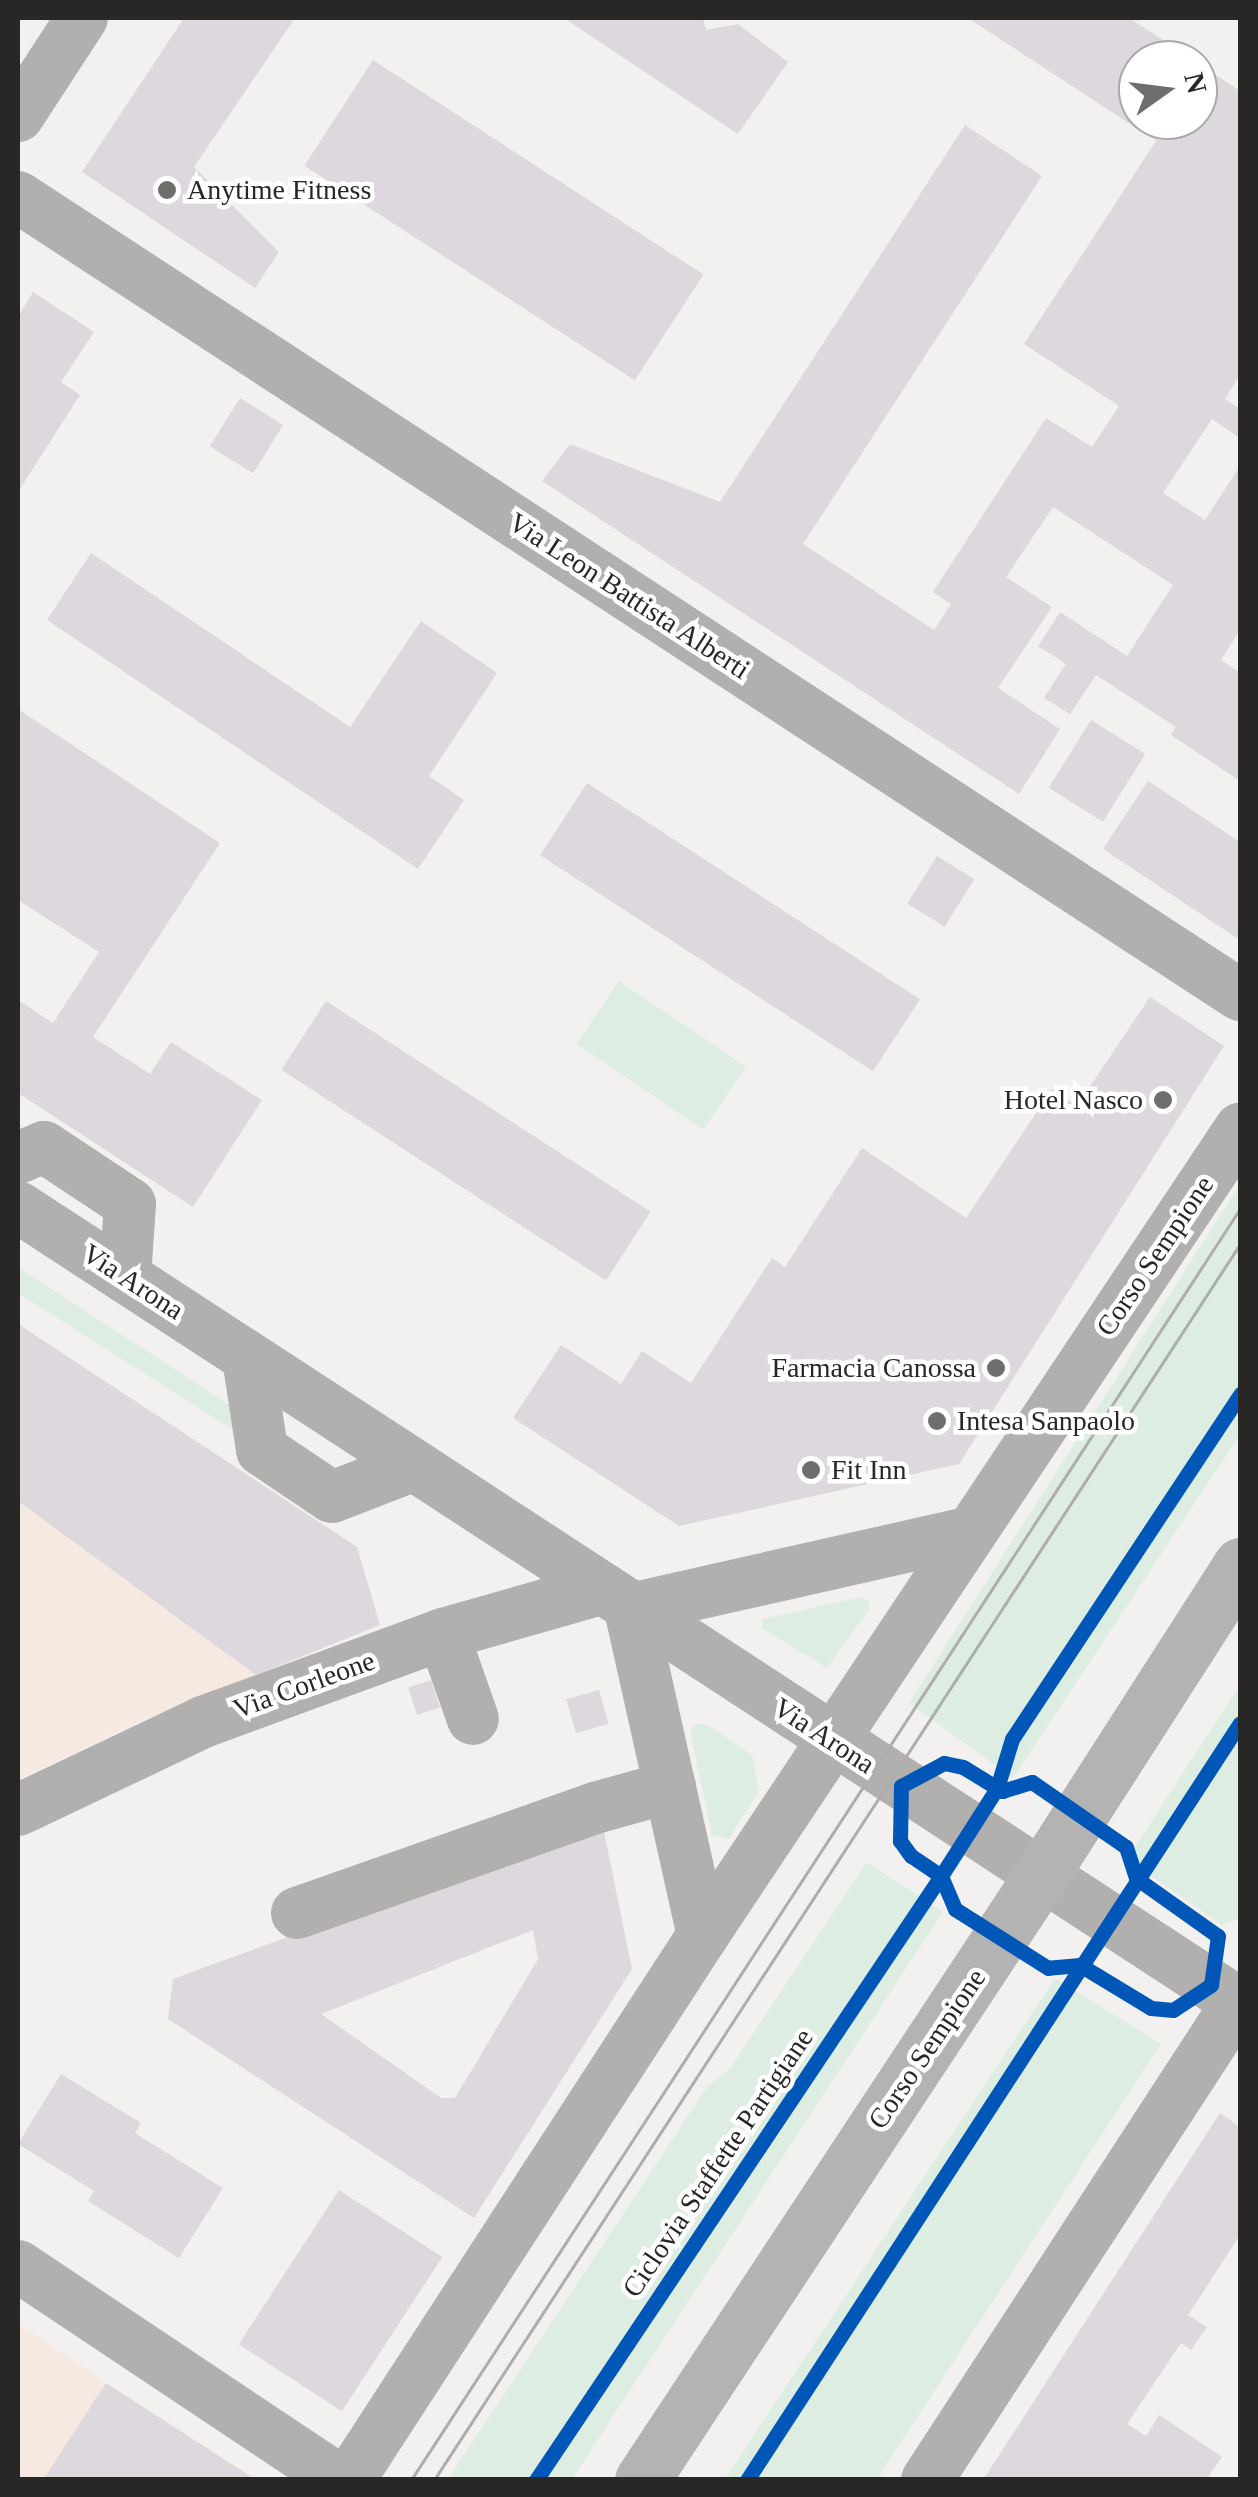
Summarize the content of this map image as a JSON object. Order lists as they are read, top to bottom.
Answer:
{
  "streets": {
    "main road": ["Corso Sempione"],
    "street": ["Via Leon Battista Alberti", "Via Arona", "Via Corleone"],
    "cycle path": ["Ciclovia Staffette Partigiane"]
  },
  "crossings": [
    ["Corso Sempione", "Via Arona"],
    ["Via Arona", "Via Corleone"]
  ],
  "places": [
    "Anytime Fitness",
    "Hotel Nasco",
    "Farmacia Canossa",
    "Intesa Sanpaolo",
    "Fit Inn"
  ],
  "north": "right"
}
